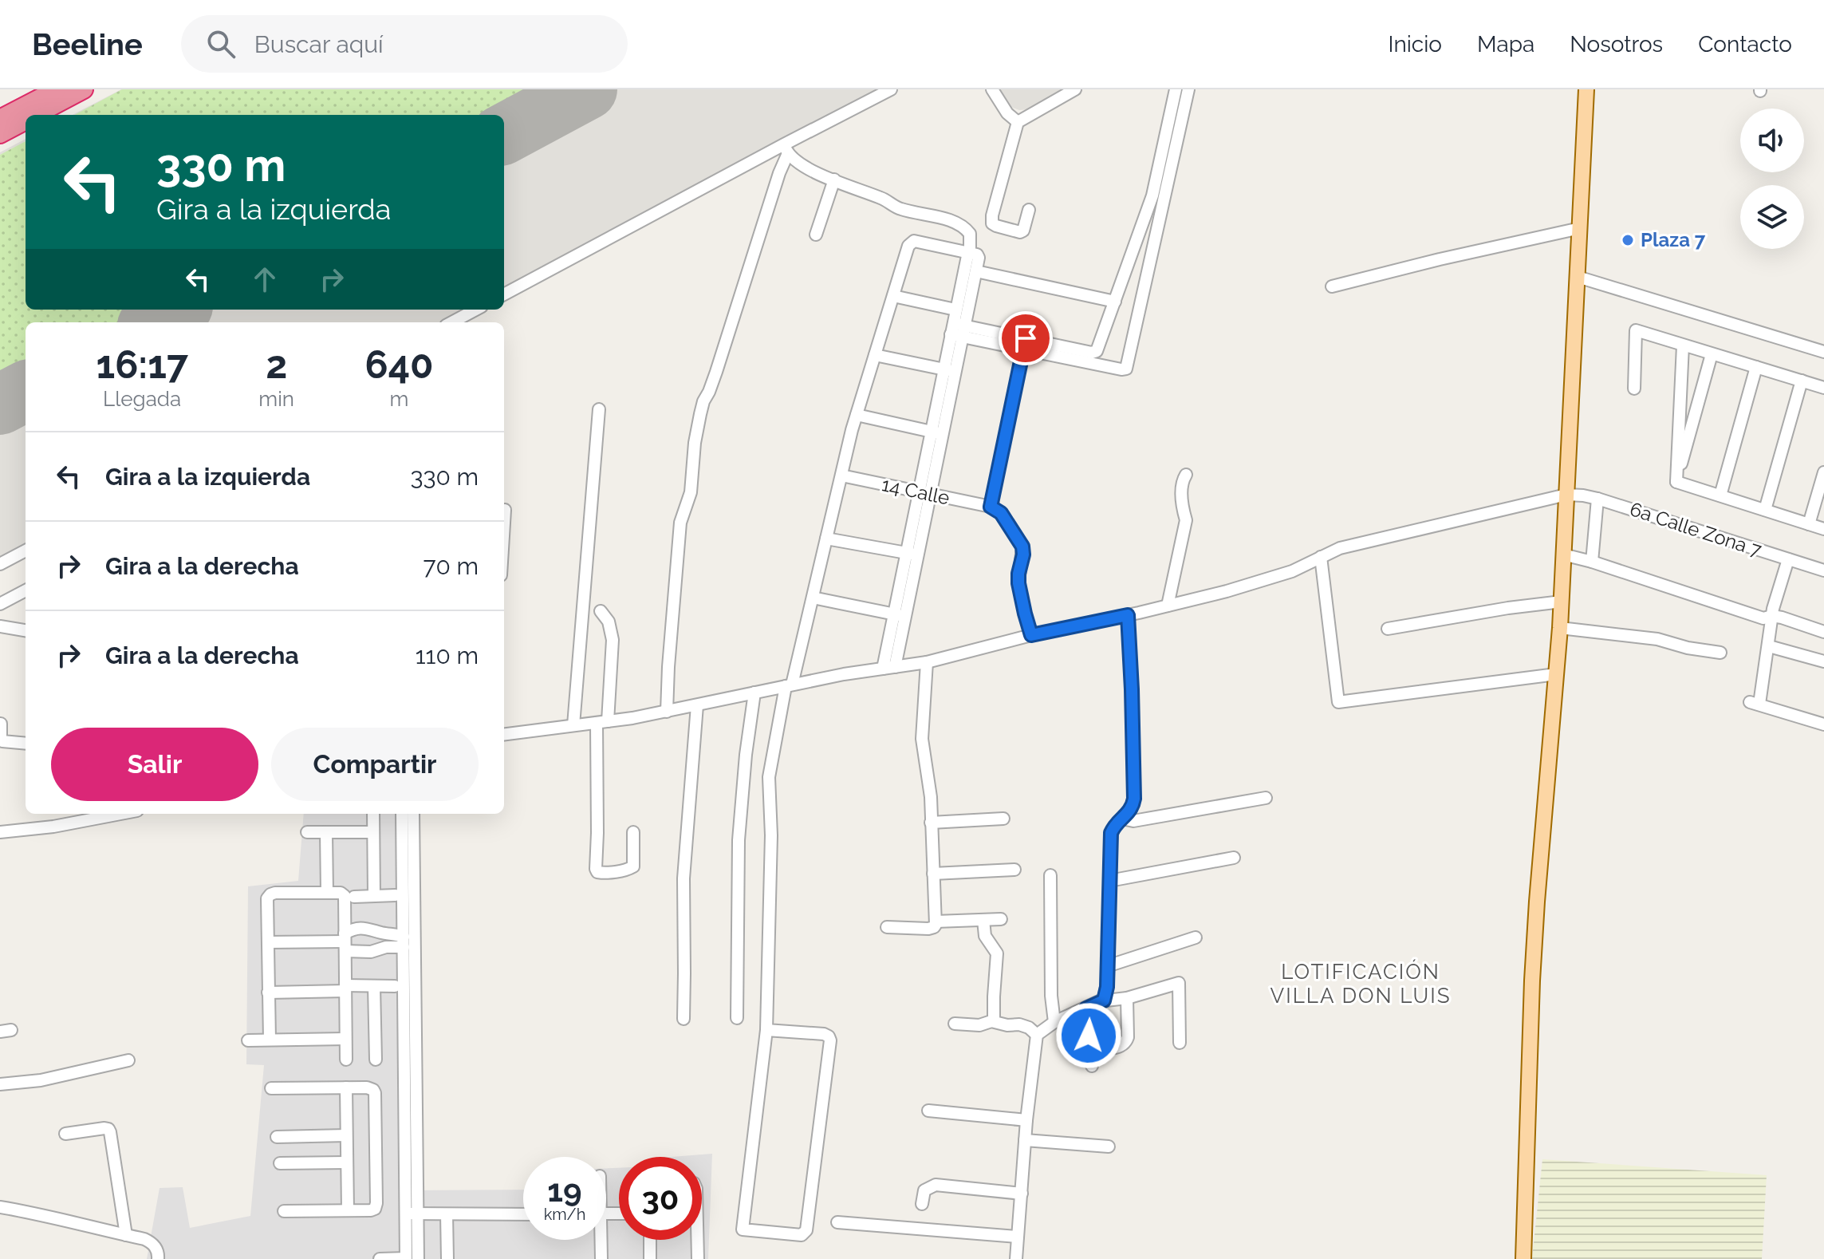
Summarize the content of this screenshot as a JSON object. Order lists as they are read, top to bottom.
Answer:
{
  "streets": {
    "street": ["14 Calle", "6a Calle Zona 7"]
  },
  "districts": ["LOTIFICACIÓN VILLA DON LUIS"],
  "places": ["Plaza 7"],
  "page": {
    "header": "Beeline",
    "search": "Buscar aquí",
    "nav": [
      "Inicio",
      "Mapa",
      "Nosotros",
      "Contacto"
    ],
    "turn": ["330 m", "Gira a la izquierda"],
    "eta": [
      "16:17",
      "Llegada",
      "2",
      "min",
      "640",
      "m"
    ],
    "list": [
      {
        "name": "Gira a la izquierda",
        "value": "330 m"
      },
      {
        "name": "Gira a la derecha",
        "value": "70 m"
      },
      {
        "name": "Gira a la derecha",
        "value": "110 m"
      }
    ],
    "buttons": ["Salir", "Compartir"],
    "speed": "19 km/h",
    "limit": "30"
  }
}
